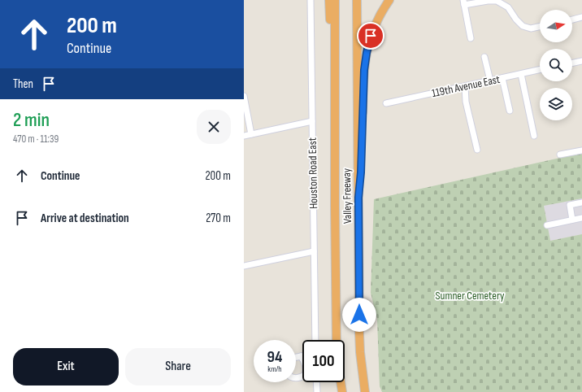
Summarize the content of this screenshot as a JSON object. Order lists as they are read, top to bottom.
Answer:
{
  "streets": {
    "highway": ["Valley Freeway"],
    "street": ["119th Avenue East", "Houston Road East"]
  },
  "parks": ["Sumner Cemetery"],
  "north": "right",
  "page": {
    "turn": ["200 m", "Continue"],
    "then": "Then",
    "heading": ["2 min", "470 m · 11:39"],
    "list": [
      {
        "name": "Continue",
        "value": "200 m"
      },
      {
        "name": "Arrive at destination",
        "value": "270 m"
      }
    ],
    "speed": "94 km/h",
    "limit": "100",
    "buttons": ["Exit", "Share"]
  }
}
